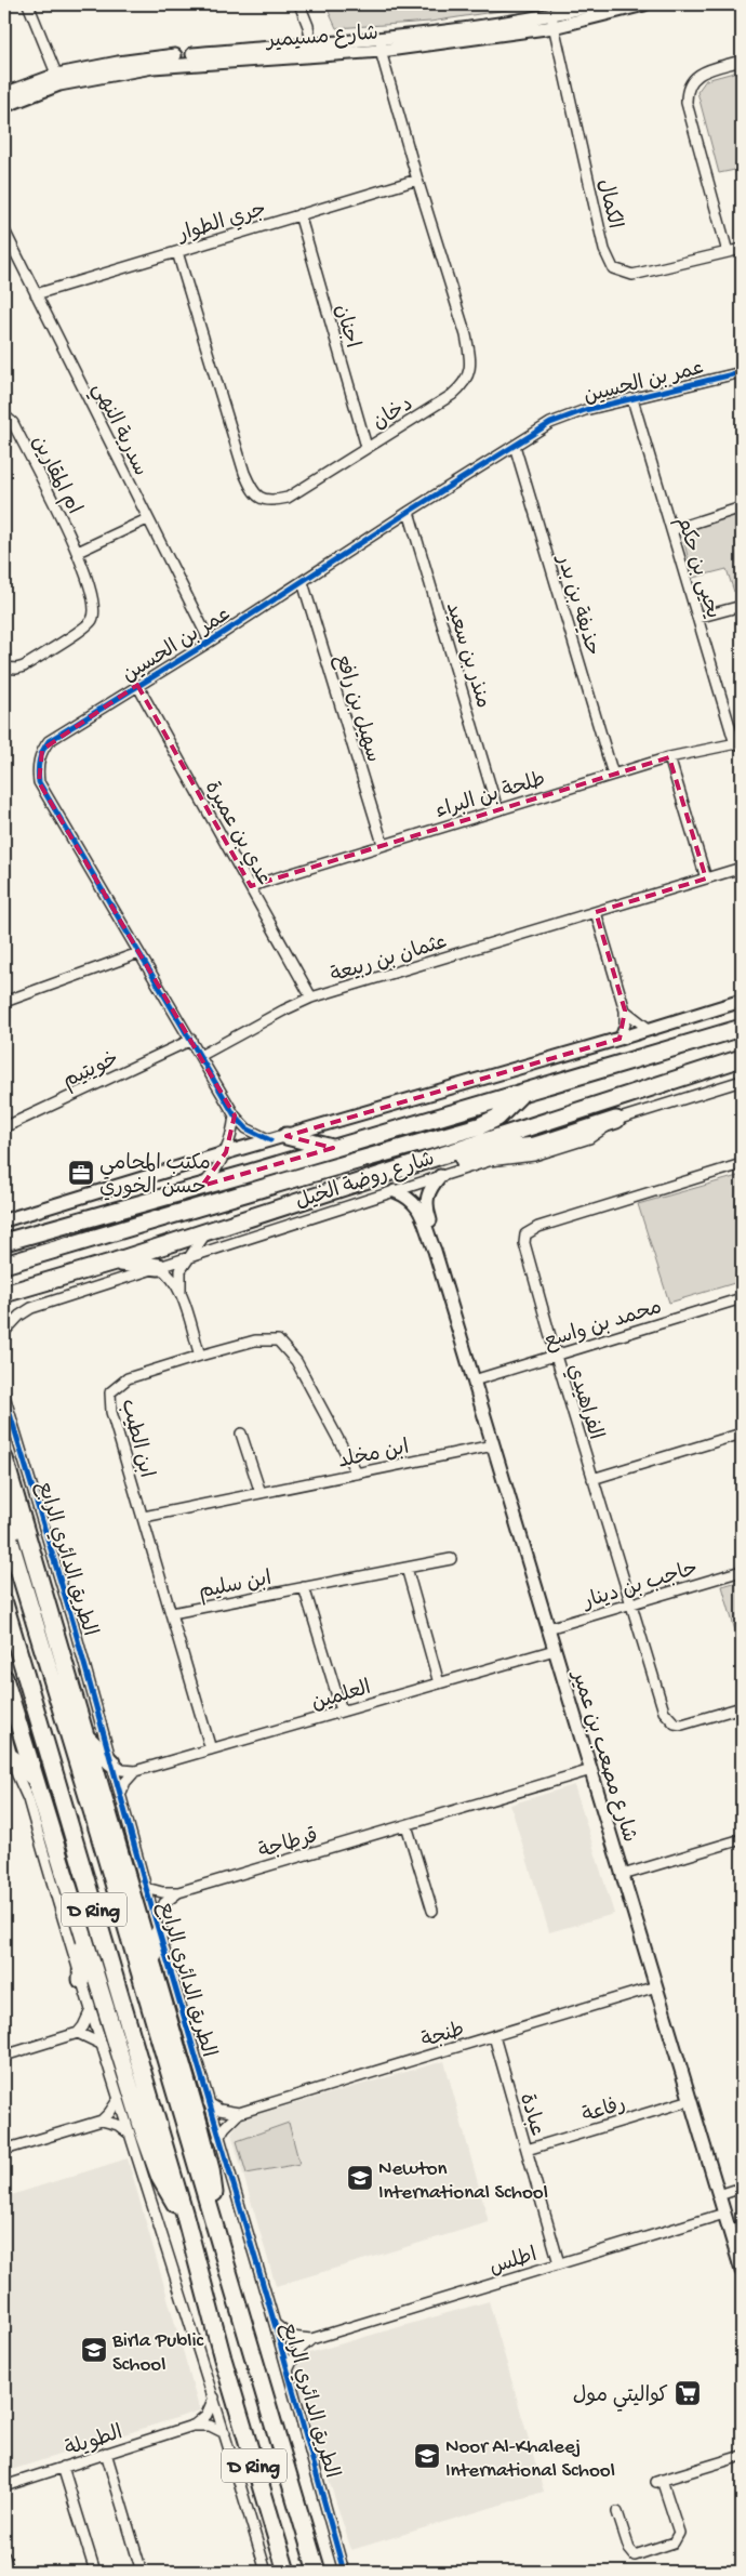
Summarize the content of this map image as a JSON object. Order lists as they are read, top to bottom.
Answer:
{
  "streets": {
    "main road": ["شارع روضة الخيل", "D Ring"],
    "street": [
      "شارع مسيمير",
      "الكمال",
      "جري الطوار",
      "اجنان",
      "عمر بن الحسين",
      "دخان",
      "سدرية النهي",
      "ام المقارين",
      "يحيى بن حكم",
      "حذيفة بن بدر",
      "منذر بن سعيد",
      "سهيل بن رافع",
      "طلحة بن البراء",
      "عدي بن عميرة",
      "عثمان بن ربيعة",
      "خويتيم",
      "محمد بن واسع",
      "الفراهيدي",
      "ابن الطيب",
      "ابن مخلد",
      "الطريق الدائري الرابع",
      "ابن سليم",
      "حاجب بن دينار",
      "العلمين",
      "شارع مصعب بن عمير",
      "قرطاجة",
      "طنجة",
      "رفاعة",
      "عبادة",
      "اطلس",
      "الطويلة"
    ]
  },
  "crossings": [
    ["شارع مسيمير", "الكمال"],
    ["شارع مسيمير", "دخان"],
    ["جري الطوار", "اجنان"],
    ["جري الطوار", "دخان"],
    ["جري الطوار", "سدرية النهي"],
    ["اجنان", "دخان"],
    ["عمر بن الحسين", "سدرية النهي"],
    ["عمر بن الحسين", "يحيى بن حكم"],
    ["عمر بن الحسين", "حذيفة بن بدر"],
    ["عمر بن الحسين", "منذر بن سعيد"],
    ["عمر بن الحسين", "سهيل بن رافع"],
    ["عمر بن الحسين", "عدي بن عميرة"],
    ["عمر بن الحسين", "عثمان بن ربيعة"],
    ["عمر بن الحسين", "خويتيم"],
    ["يحيى بن حكم", "طلحة بن البراء"],
    ["حذيفة بن بدر", "طلحة بن البراء"],
    ["منذر بن سعيد", "طلحة بن البراء"],
    ["سهيل بن رافع", "طلحة بن البراء"],
    ["طلحة بن البراء", "عدي بن عميرة"],
    ["عدي بن عميرة", "عثمان بن ربيعة"],
    ["شارع روضة الخيل", "شارع مصعب بن عمير"],
    ["محمد بن واسع", "الفراهيدي"],
    ["محمد بن واسع", "شارع مصعب بن عمير"],
    ["الفراهيدي", "حاجب بن دينار"],
    ["ابن الطيب", "ابن مخلد"],
    ["ابن الطيب", "ابن سليم"],
    ["ابن الطيب", "العلمين"],
    ["ابن مخلد", "شارع مصعب بن عمير"],
    ["الطريق الدائري الرابع", "قرطاجة"],
    ["الطريق الدائري الرابع", "اطلس"],
    ["حاجب بن دينار", "شارع مصعب بن عمير"],
    ["العلمين", "شارع مصعب بن عمير"],
    ["شارع مصعب بن عمير", "قرطاجة"],
    ["شارع مصعب بن عمير", "طنجة"],
    ["شارع مصعب بن عمير", "رفاعة"],
    ["شارع مصعب بن عمير", "اطلس"],
    ["طنجة", "عبادة"],
    ["رفاعة", "عبادة"],
    ["عبادة", "اطلس"]
  ],
  "places": {
    "office": ["مكتب المحامي حسن الخوري"],
    "school or university": ["Newton International School", "Birla Public School", "Noor Al-Khaleej International School"],
    "supermarket": ["كواليتي مول"]
  }
}
